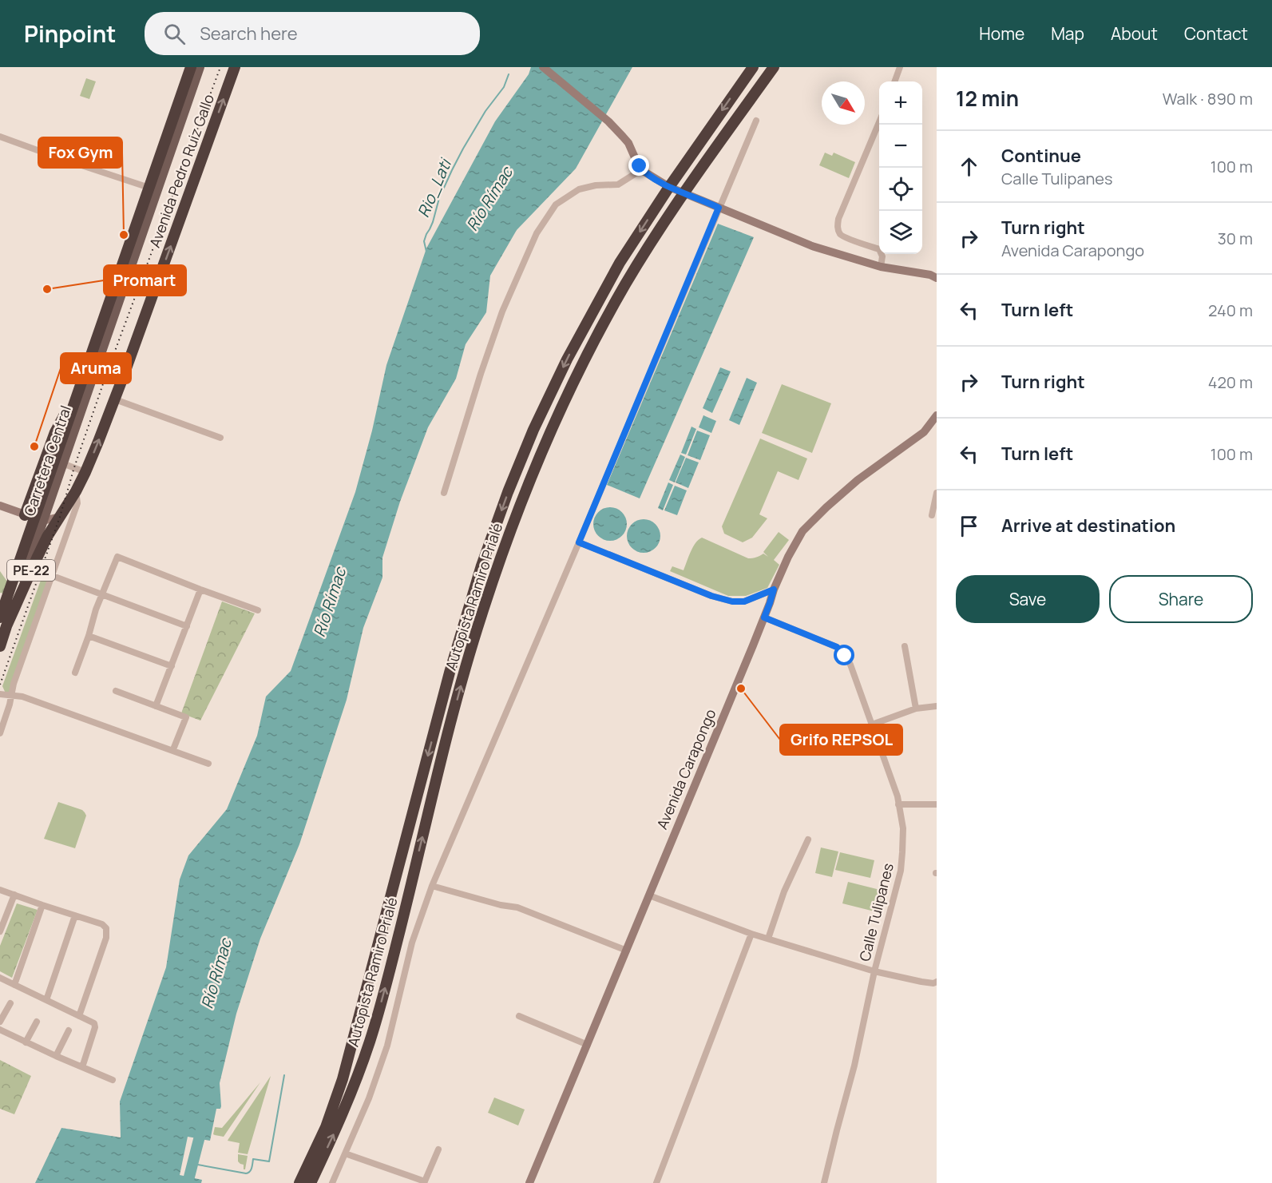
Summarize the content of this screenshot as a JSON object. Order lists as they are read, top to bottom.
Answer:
{
  "streets": {
    "highway": [
      "Avenida Pedro Ruiz Gallo",
      "Carretera Central",
      "PE-22",
      "Autopista Ramiro Prialé"
    ],
    "street": ["Avenida Carapongo", "Calle Tulipanes"]
  },
  "crossings": [
    ["Avenida Pedro Ruiz Gallo", "Carretera Central"],
    ["Avenida Carapongo", "Calle Tulipanes"]
  ],
  "one_way": ["Avenida Pedro Ruiz Gallo"],
  "water": ["Rio_Lati", "Río Rímac"],
  "places": [
    "Fox Gym",
    "Promart",
    "Aruma",
    "Grifo REPSOL"
  ],
  "north": "bottom right",
  "page": {
    "header": "Pinpoint",
    "search": "Search here",
    "nav": [
      "Home",
      "Map",
      "About",
      "Contact"
    ],
    "heading": ["12 min", "Walk · 890 m"],
    "map_buttons": ["+", "−"],
    "list": [
      ["Continue", "Calle Tulipanes", "100 m"],
      ["Turn right", "Avenida Carapongo", "30 m"],
      ["Turn left", "240 m"],
      ["Turn right", "420 m"],
      ["Turn left", "100 m"],
      "Arrive at destination"
    ],
    "buttons": ["Save", "Share"]
  }
}
